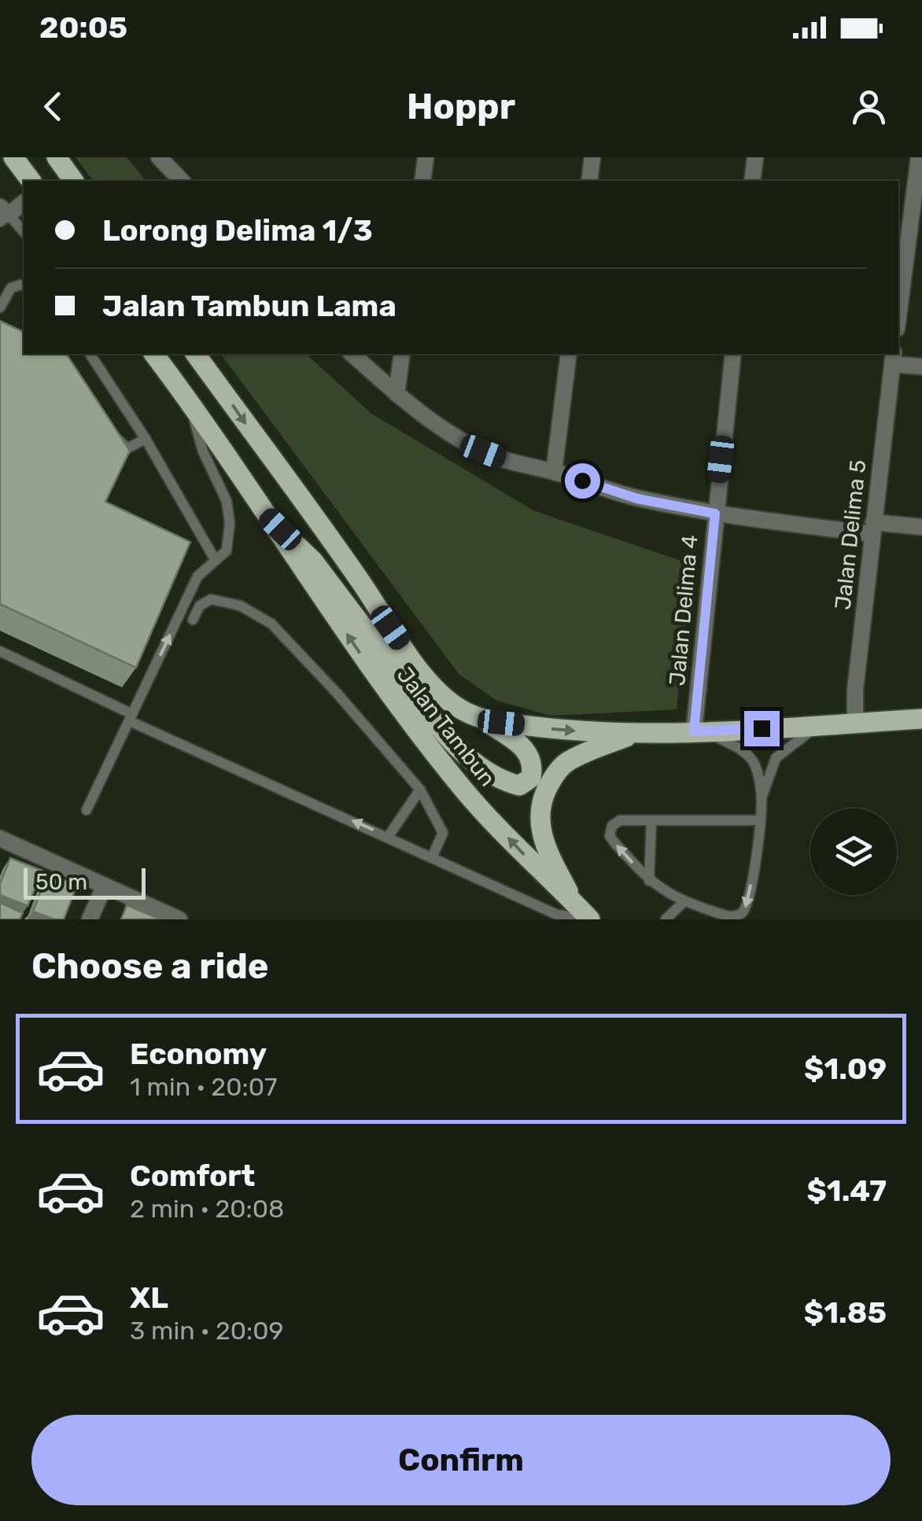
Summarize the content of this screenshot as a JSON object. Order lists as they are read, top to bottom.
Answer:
{
  "streets": {
    "main road": ["Jalan Tambun"],
    "street": ["Jalan Delima 5", "Jalan Delima 4"]
  },
  "scale_bar": "50 m",
  "page": {
    "status": "20:05",
    "header": "Hoppr",
    "banner": ["Lorong Delima 1/3", "Jalan Tambun Lama"],
    "scale": "50 m",
    "heading": "Choose a ride",
    "list": [
      {
        "name": "Economy",
        "note": "1 min · 20:07",
        "value": "$1.09"
      },
      {
        "name": "Comfort",
        "note": "2 min · 20:08",
        "value": "$1.47"
      },
      {
        "name": "XL",
        "note": "3 min · 20:09",
        "value": "$1.85"
      }
    ],
    "buttons": "Confirm"
  }
}
